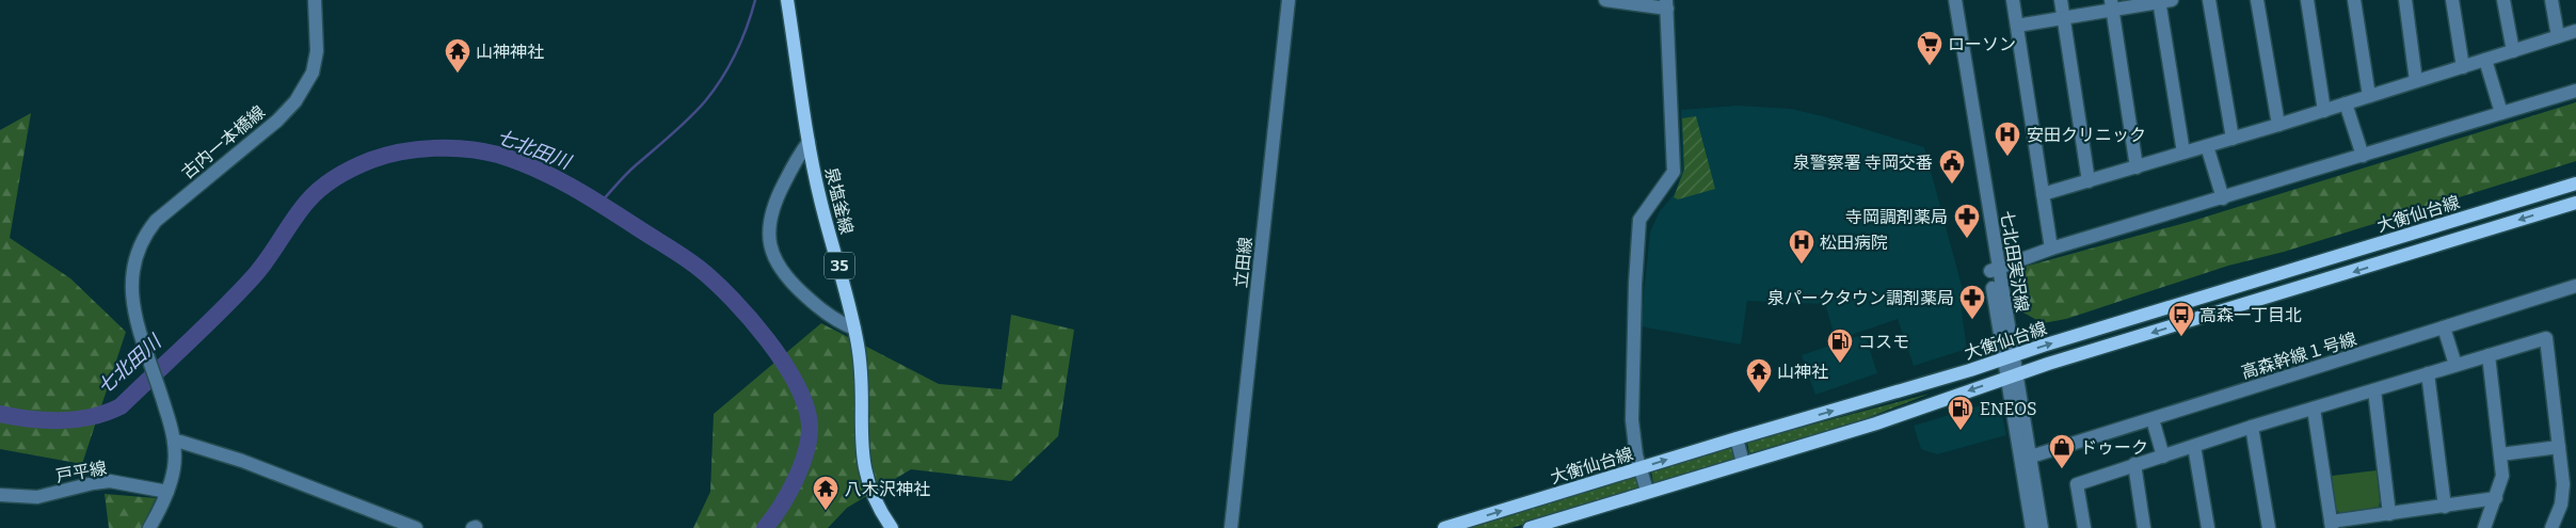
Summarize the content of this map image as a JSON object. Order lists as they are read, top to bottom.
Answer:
{
  "streets": {
    "main road": ["泉塩釜線", "大衡仙台線", "35"],
    "street": [
      "古内一本橋線",
      "七北田実沢線",
      "立田線",
      "高森幹線１号線",
      "戸平線"
    ]
  },
  "water": ["七北田川"],
  "places": {
    "supermarket": ["ローソン"],
    "temple": ["山神神社", "山神社", "八木沢神社"],
    "hospital": ["安田クリニック", "松田病院"],
    "public building": ["泉警察署 寺岡交番"],
    "pharmacy": ["寺岡調剤薬局", "泉パークタウン調剤薬局"],
    "bus stop": ["高森一丁目北"],
    "fuel station": ["コスモ", "ENEOS"],
    "shop": ["ドゥーク"]
  }
}
